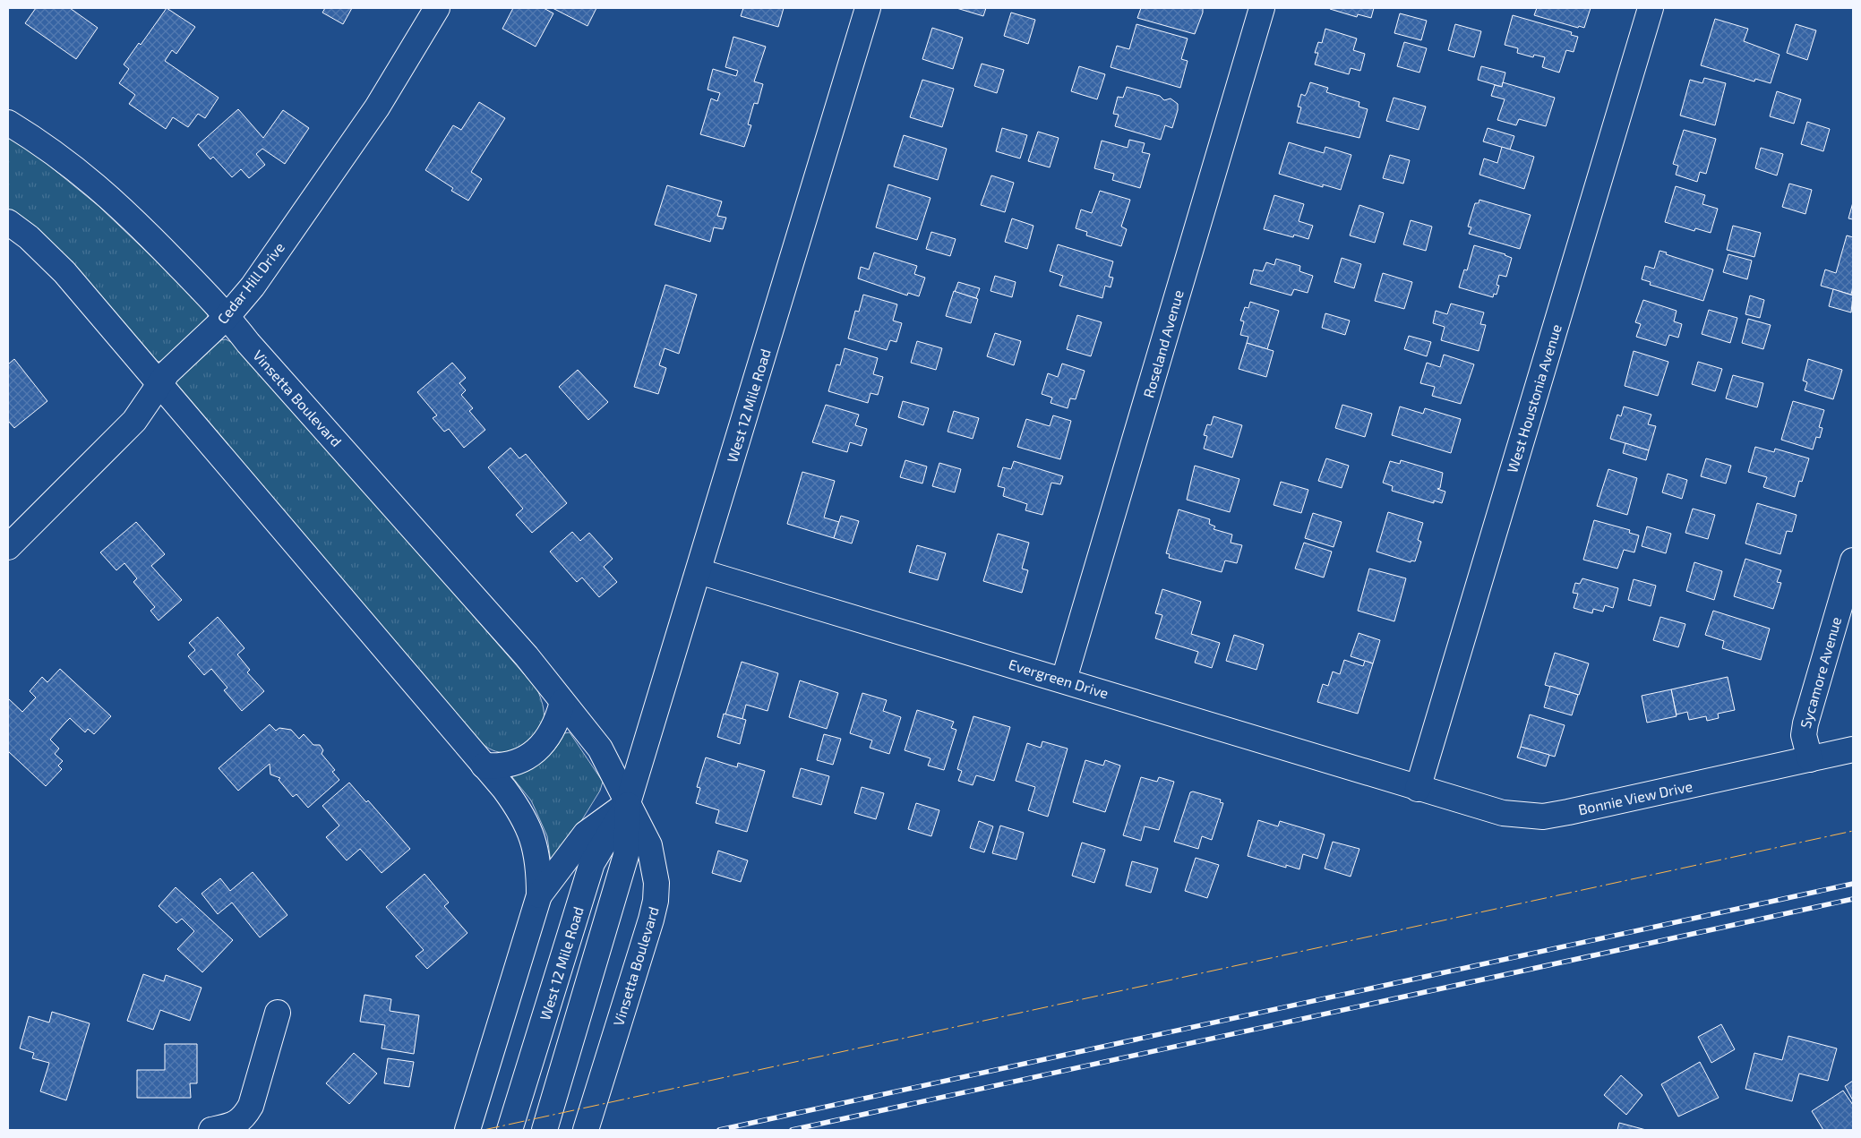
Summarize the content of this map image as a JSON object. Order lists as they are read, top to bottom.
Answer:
{
  "streets": {
    "street": [
      "Cedar Hill Drive",
      "Roseland Avenue",
      "Vinsetta Boulevard",
      "West Houstonia Avenue",
      "West 12 Mile Road",
      "Sycamore Avenue",
      "Evergreen Drive",
      "Bonnie View Drive"
    ]
  },
  "crossings": [
    ["Cedar Hill Drive", "Vinsetta Boulevard"],
    ["Roseland Avenue", "Evergreen Drive"],
    ["Vinsetta Boulevard", "West 12 Mile Road"],
    ["West Houstonia Avenue", "Evergreen Drive"],
    ["West Houstonia Avenue", "Bonnie View Drive"],
    ["West 12 Mile Road", "Evergreen Drive"],
    ["Sycamore Avenue", "Bonnie View Drive"],
    ["Evergreen Drive", "Bonnie View Drive"]
  ]
}
